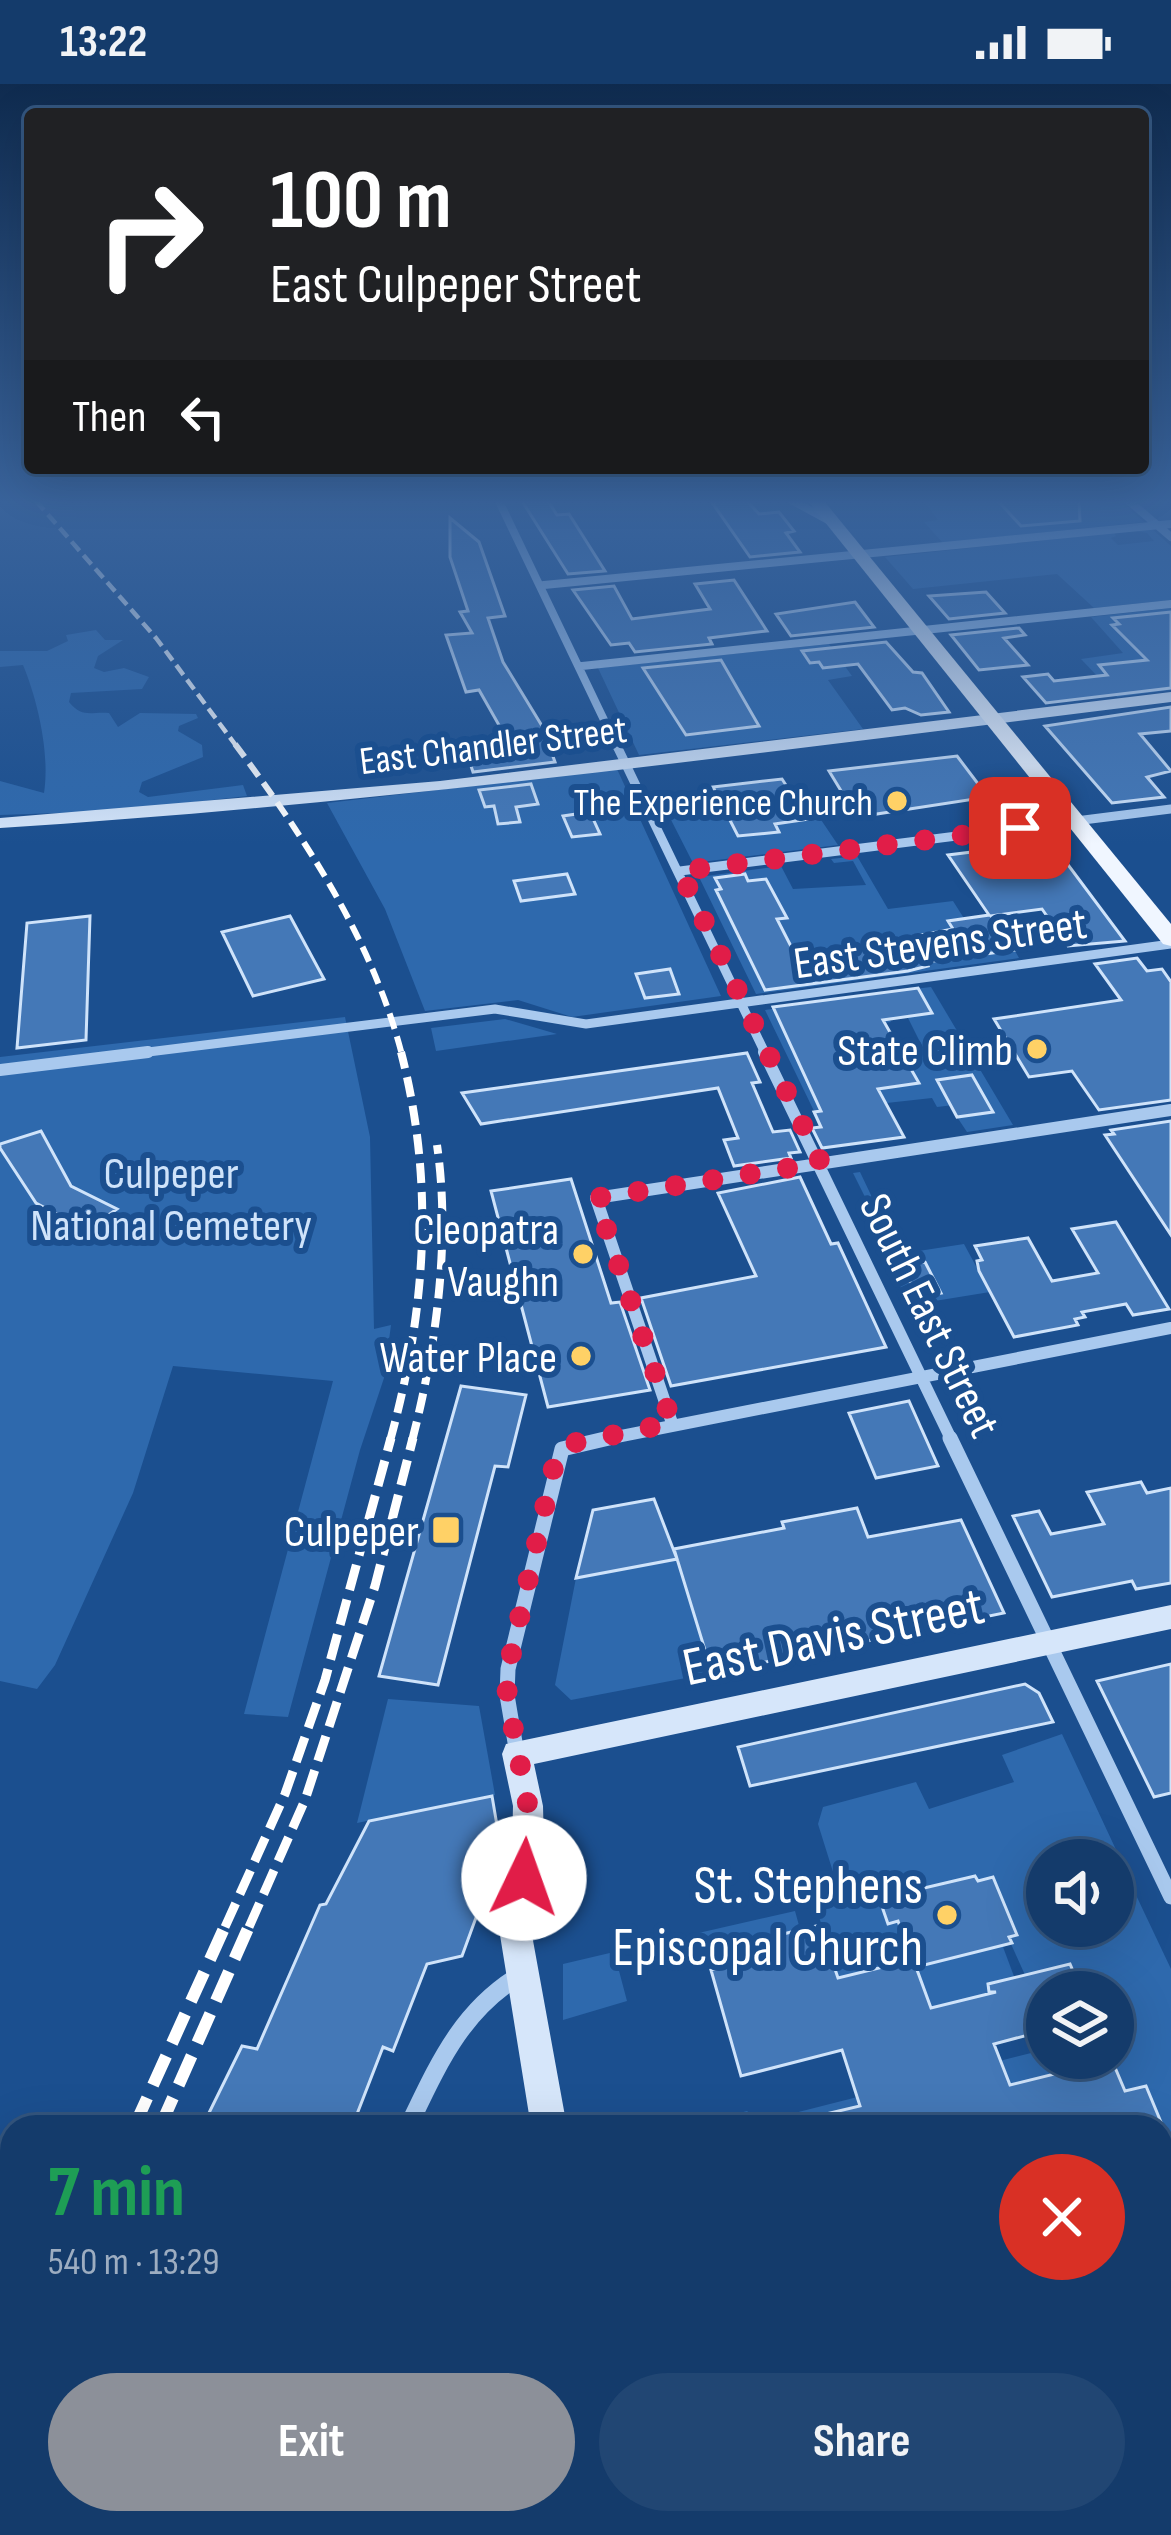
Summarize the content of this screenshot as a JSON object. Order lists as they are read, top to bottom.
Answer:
{
  "streets": {
    "street": [
      "East Chandler Street",
      "East Stevens Street",
      "South East Street",
      "East Davis Street"
    ]
  },
  "crossings": [
    ["East Chandler Street", "South East Street"],
    ["East Stevens Street", "South East Street"],
    ["South East Street", "East Davis Street"]
  ],
  "parks": ["Culpeper National Cemetery"],
  "places": {
    "other": [
      "The Experience Church",
      "State Climb",
      "Cleopatra Vaughn",
      "Water Place",
      "St. Stephens Episcopal Church"
    ],
    "transit": ["Culpeper"]
  },
  "page": {
    "status": "13:22",
    "turn": ["100 m", "East Culpeper Street"],
    "then": "Then",
    "heading": ["7 min", "540 m · 13:29"],
    "buttons": ["Exit", "Share"]
  }
}
